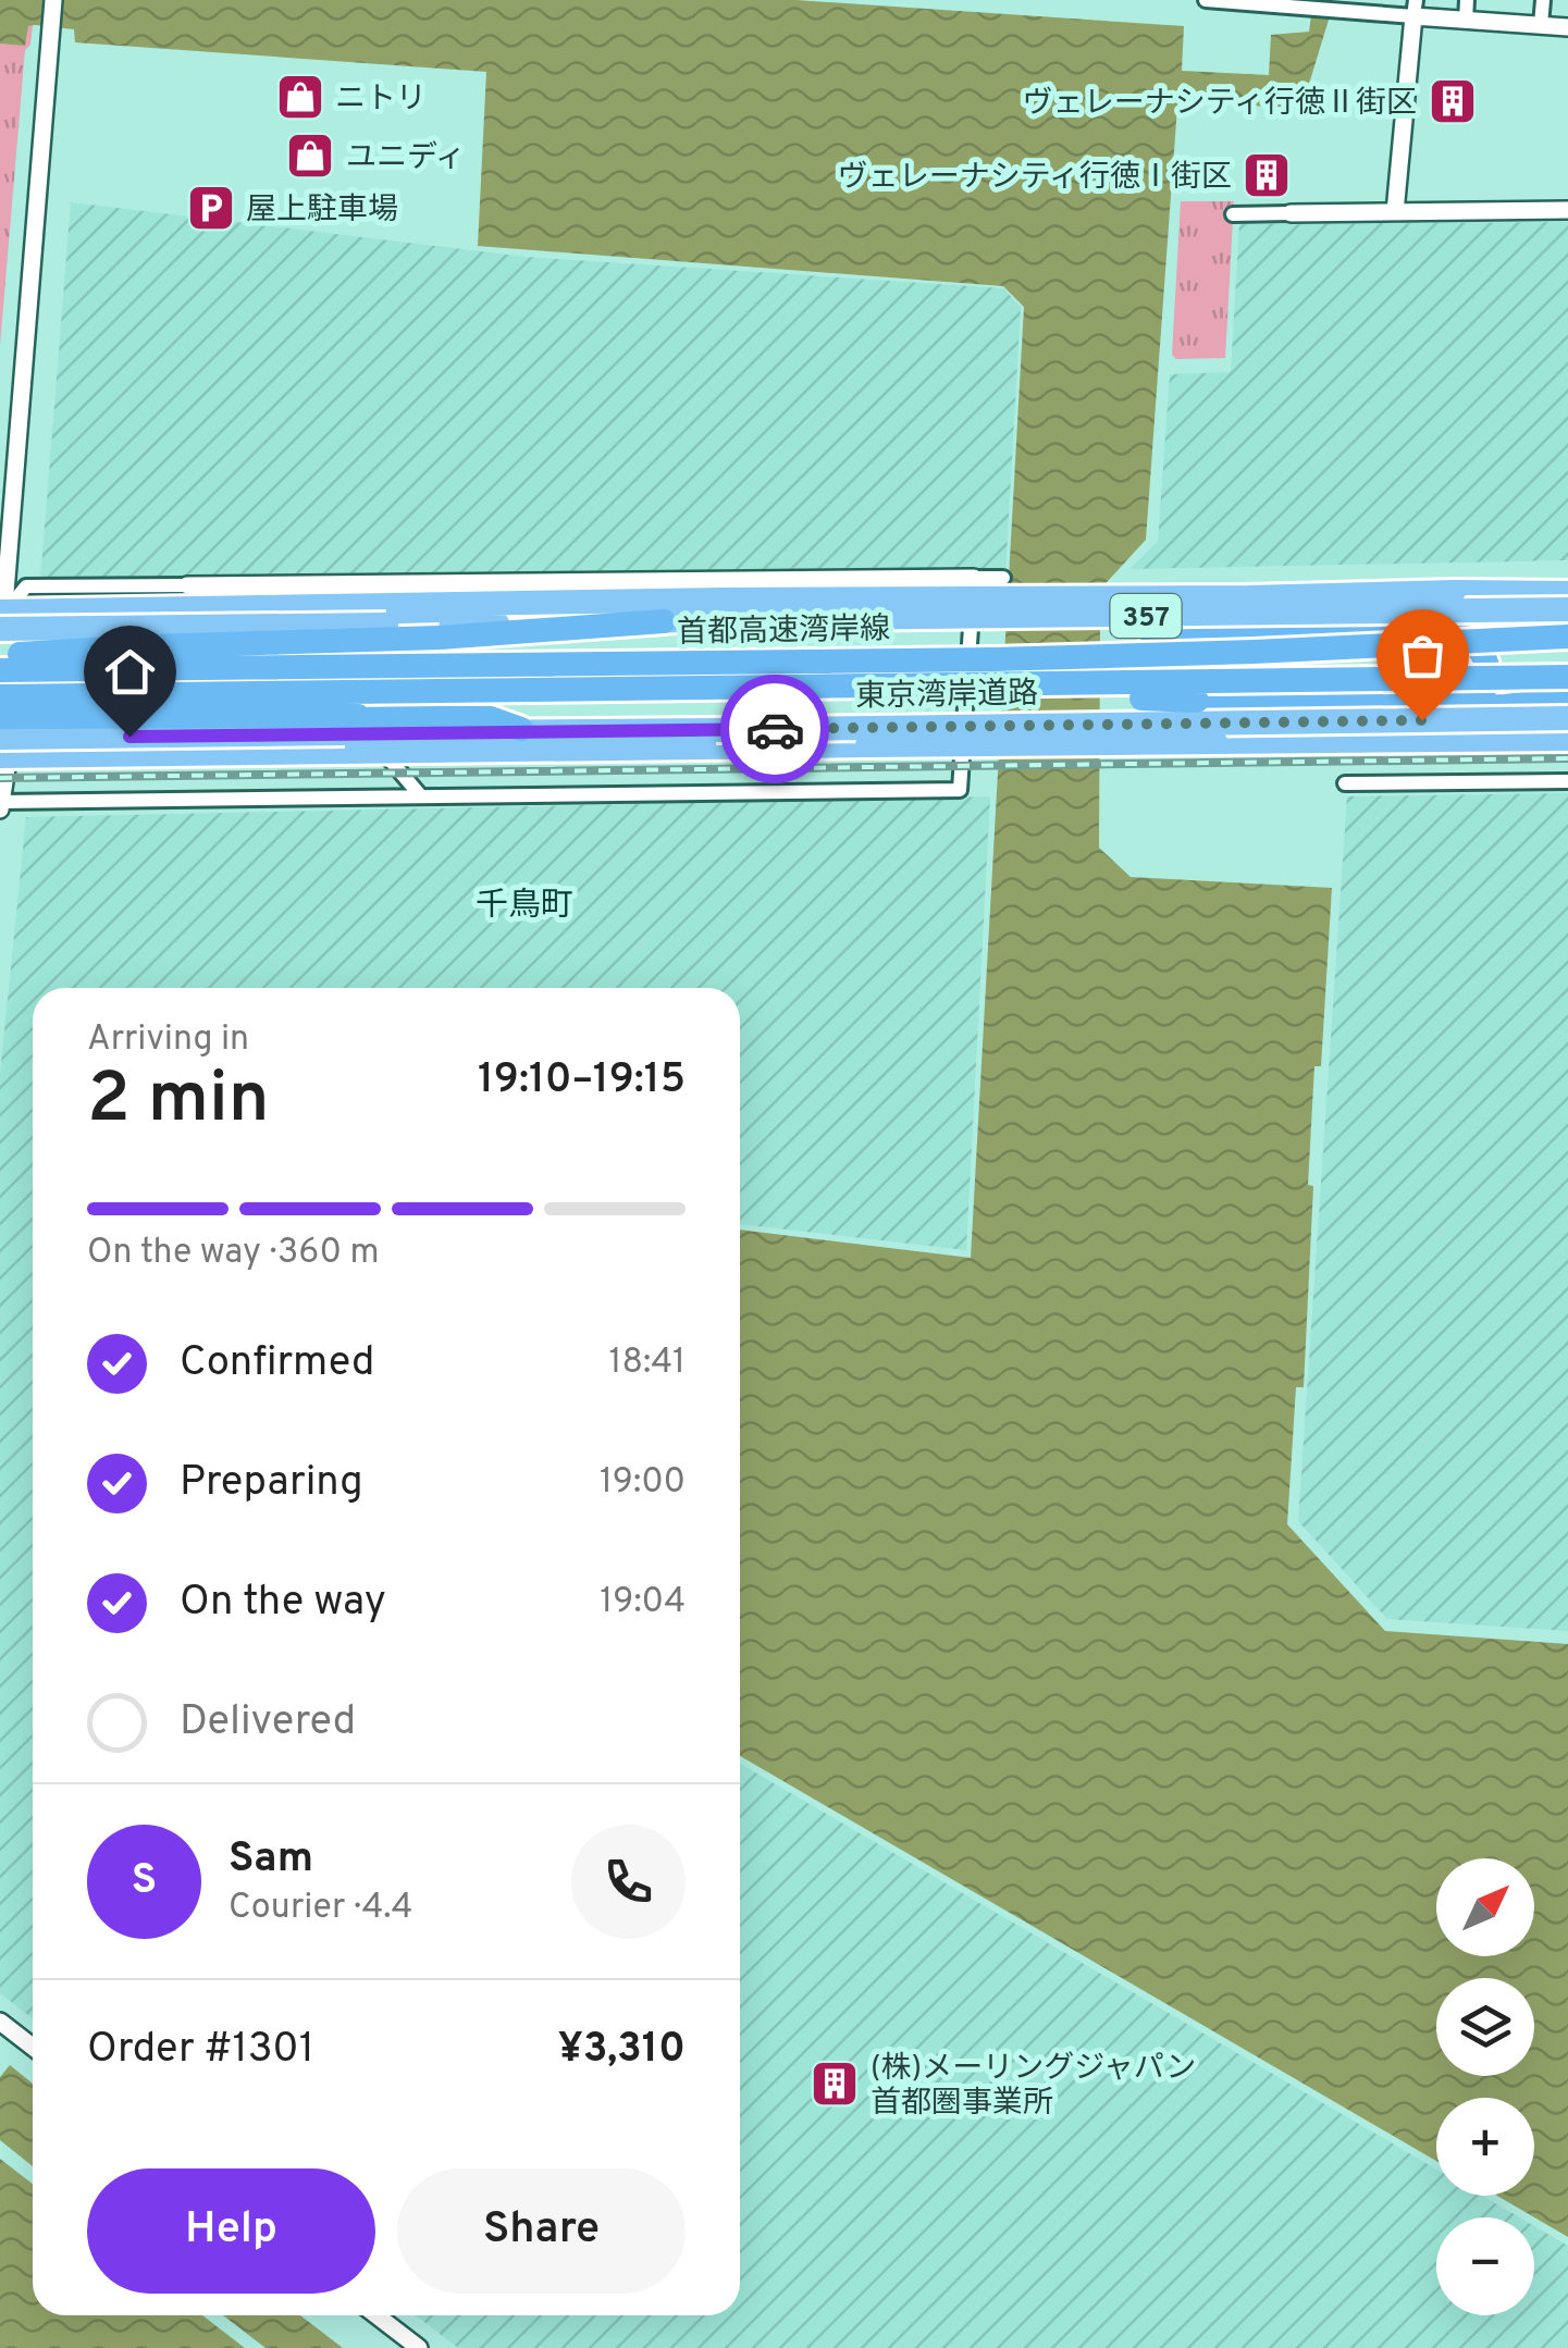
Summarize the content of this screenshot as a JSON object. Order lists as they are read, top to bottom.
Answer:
{
  "streets": {
    "highway": ["357", "首都高速湾岸線", "東京湾岸道路"]
  },
  "districts": ["千鳥町"],
  "places": {
    "shop": ["ニトリ", "ユニディ"],
    "building": ["ヴェレーナシティ行徳Ⅱ街区", "ヴェレーナシティ行徳Ⅰ街区", "(株)メーリングジャパン 首都圏事業所"],
    "parking": ["屋上駐車場"]
  },
  "north": "top right",
  "page": {
    "heading": ["2 min", "Arriving in", "19:10–19:15"],
    "panel": [
      "Sam",
      "Courier · 4.4",
      "Order #1301",
      "¥3,310"
    ],
    "bar": "On the way · 360 m",
    "list": [
      ["Confirmed", "18:41"],
      ["Preparing", "19:00"],
      ["On the way", "19:04"],
      "Delivered"
    ],
    "round": "S",
    "map_buttons": ["+", "−"],
    "buttons": ["Help", "Share"]
  }
}
